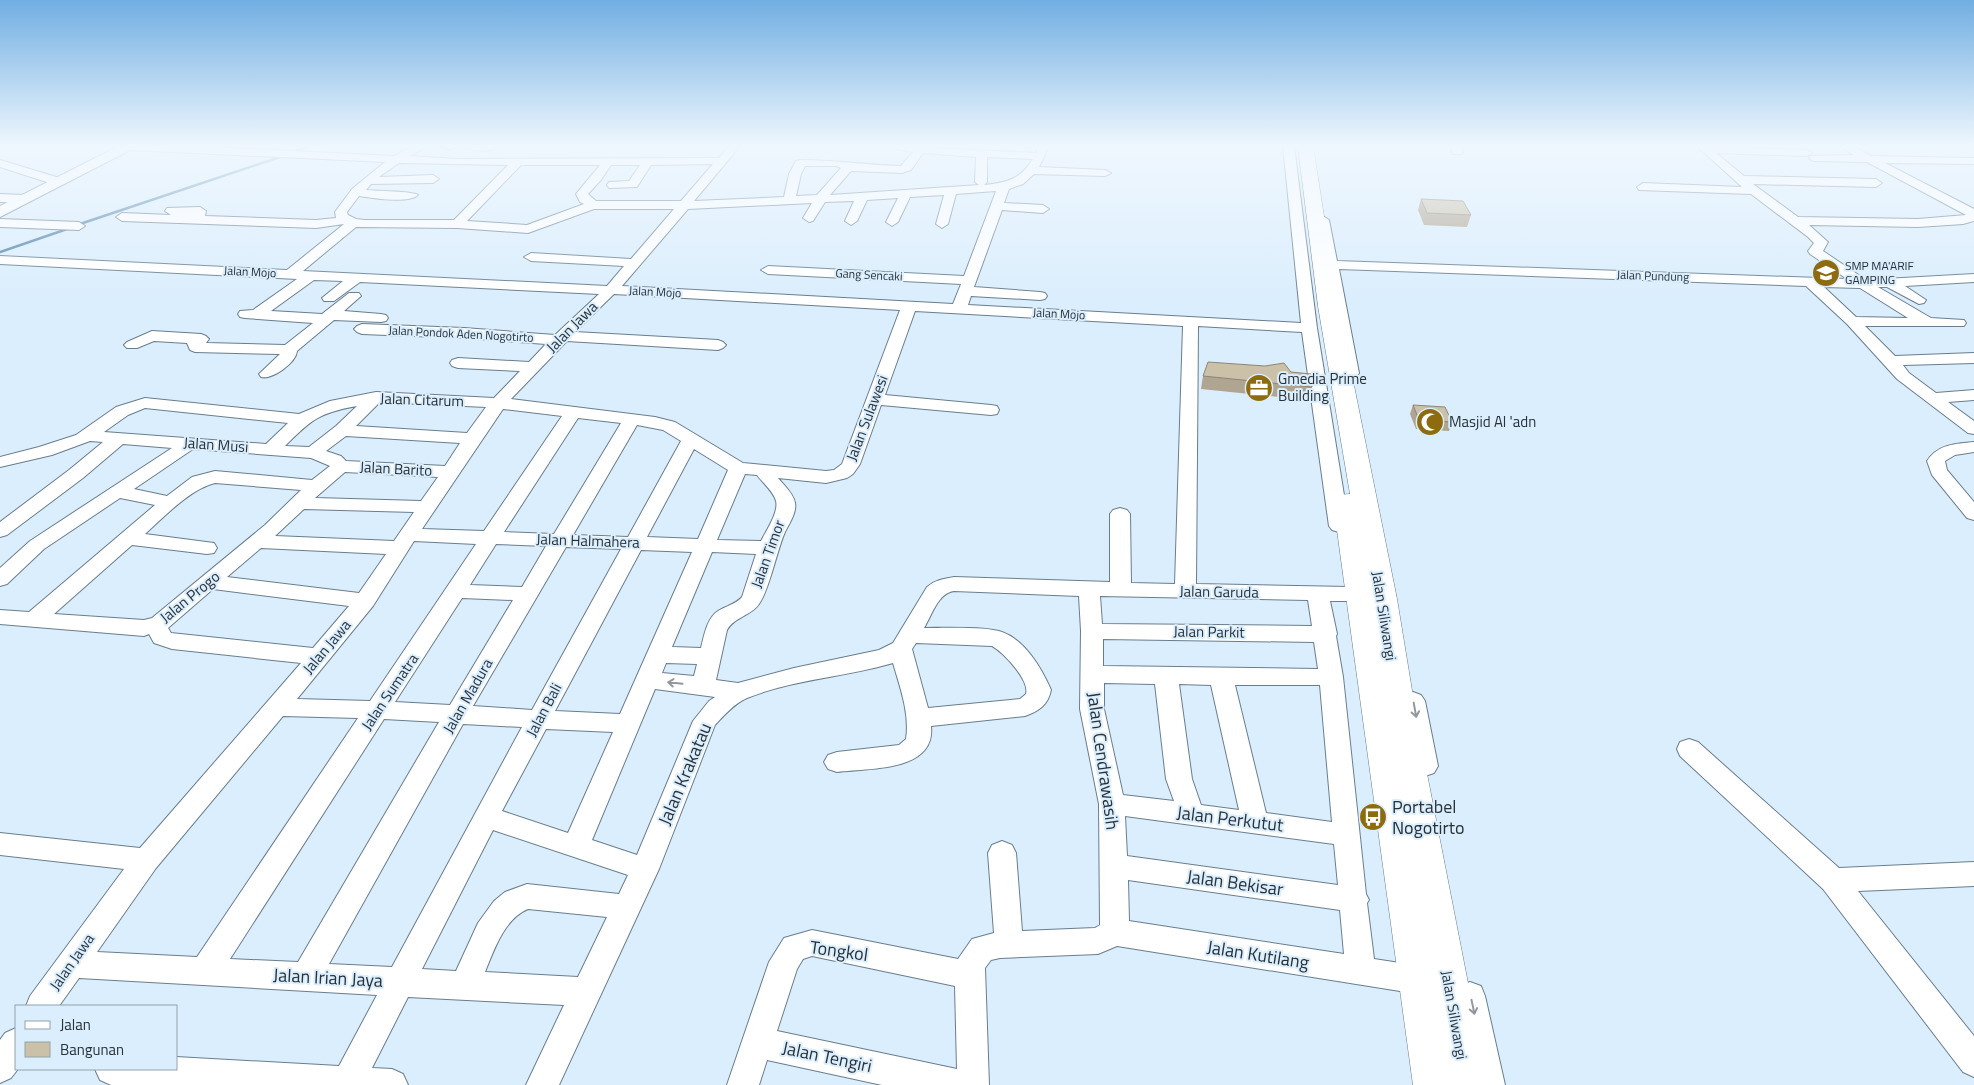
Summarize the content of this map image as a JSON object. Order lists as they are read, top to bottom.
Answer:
{
  "streets": {
    "highway": ["Jalan Siliwangi"],
    "street": [
      "Jalan Mojo",
      "Gang Sencaki",
      "Jalan Pundung",
      "Jalan Jawa",
      "Jalan Pondok Aden Nogotirto",
      "Jalan Citarum",
      "Jalan Sulawesi",
      "Jalan Musi",
      "Jalan Barito",
      "Jalan Halmahera",
      "Jalan Timor",
      "Jalan Garuda",
      "Jalan Progo",
      "Jalan Parkit",
      "Jalan Sumatra",
      "Jalan Madura",
      "Jalan Bali",
      "Jalan Cendrawasih",
      "Jalan Krakatau",
      "Jalan Perkutut",
      "Jalan Bekisar",
      "Tongkol",
      "Jalan Kutilang",
      "Jalan Irian Jaya",
      "Jalan Tengiri"
    ]
  },
  "crossings": [
    ["Jalan Mojo", "Jalan Jawa"],
    ["Jalan Mojo", "Jalan Sulawesi"],
    ["Jalan Mojo", "Jalan Siliwangi"],
    ["Jalan Jawa", "Jalan Pondok Aden Nogotirto"],
    ["Jalan Jawa", "Jalan Citarum"],
    ["Jalan Jawa", "Jalan Sulawesi"],
    ["Jalan Jawa", "Jalan Barito"],
    ["Jalan Jawa", "Jalan Halmahera"],
    ["Jalan Jawa", "Jalan Irian Jaya"],
    ["Jalan Citarum", "Jalan Sulawesi"],
    ["Jalan Citarum", "Jalan Musi"],
    ["Jalan Sulawesi", "Jalan Timor"],
    ["Jalan Sulawesi", "Jalan Sumatra"],
    ["Jalan Sulawesi", "Jalan Madura"],
    ["Jalan Sulawesi", "Jalan Bali"],
    ["Jalan Musi", "Jalan Barito"],
    ["Jalan Musi", "Jalan Progo"],
    ["Jalan Barito", "Jalan Progo"],
    ["Jalan Halmahera", "Jalan Timor"],
    ["Jalan Halmahera", "Jalan Progo"],
    ["Jalan Halmahera", "Jalan Sumatra"],
    ["Jalan Halmahera", "Jalan Madura"],
    ["Jalan Halmahera", "Jalan Bali"],
    ["Jalan Garuda", "Jalan Siliwangi"],
    ["Jalan Garuda", "Jalan Cendrawasih"],
    ["Jalan Siliwangi", "Jalan Kutilang"],
    ["Jalan Parkit", "Jalan Cendrawasih"],
    ["Jalan Sumatra", "Jalan Irian Jaya"],
    ["Jalan Madura", "Jalan Irian Jaya"],
    ["Jalan Bali", "Jalan Irian Jaya"],
    ["Jalan Cendrawasih", "Jalan Perkutut"],
    ["Jalan Cendrawasih", "Jalan Bekisar"],
    ["Jalan Cendrawasih", "Jalan Kutilang"],
    ["Jalan Krakatau", "Jalan Irian Jaya"],
    ["Tongkol", "Jalan Tengiri"]
  ],
  "places": {
    "school or university": ["SMP MA'ARIF GAMPING"],
    "office": ["Gmedia Prime Building"],
    "mosque": ["Masjid Al 'adn"],
    "bus stop": ["Portabel Nogotirto"]
  },
  "legend": ["Jalan", "Bangunan"]
}
